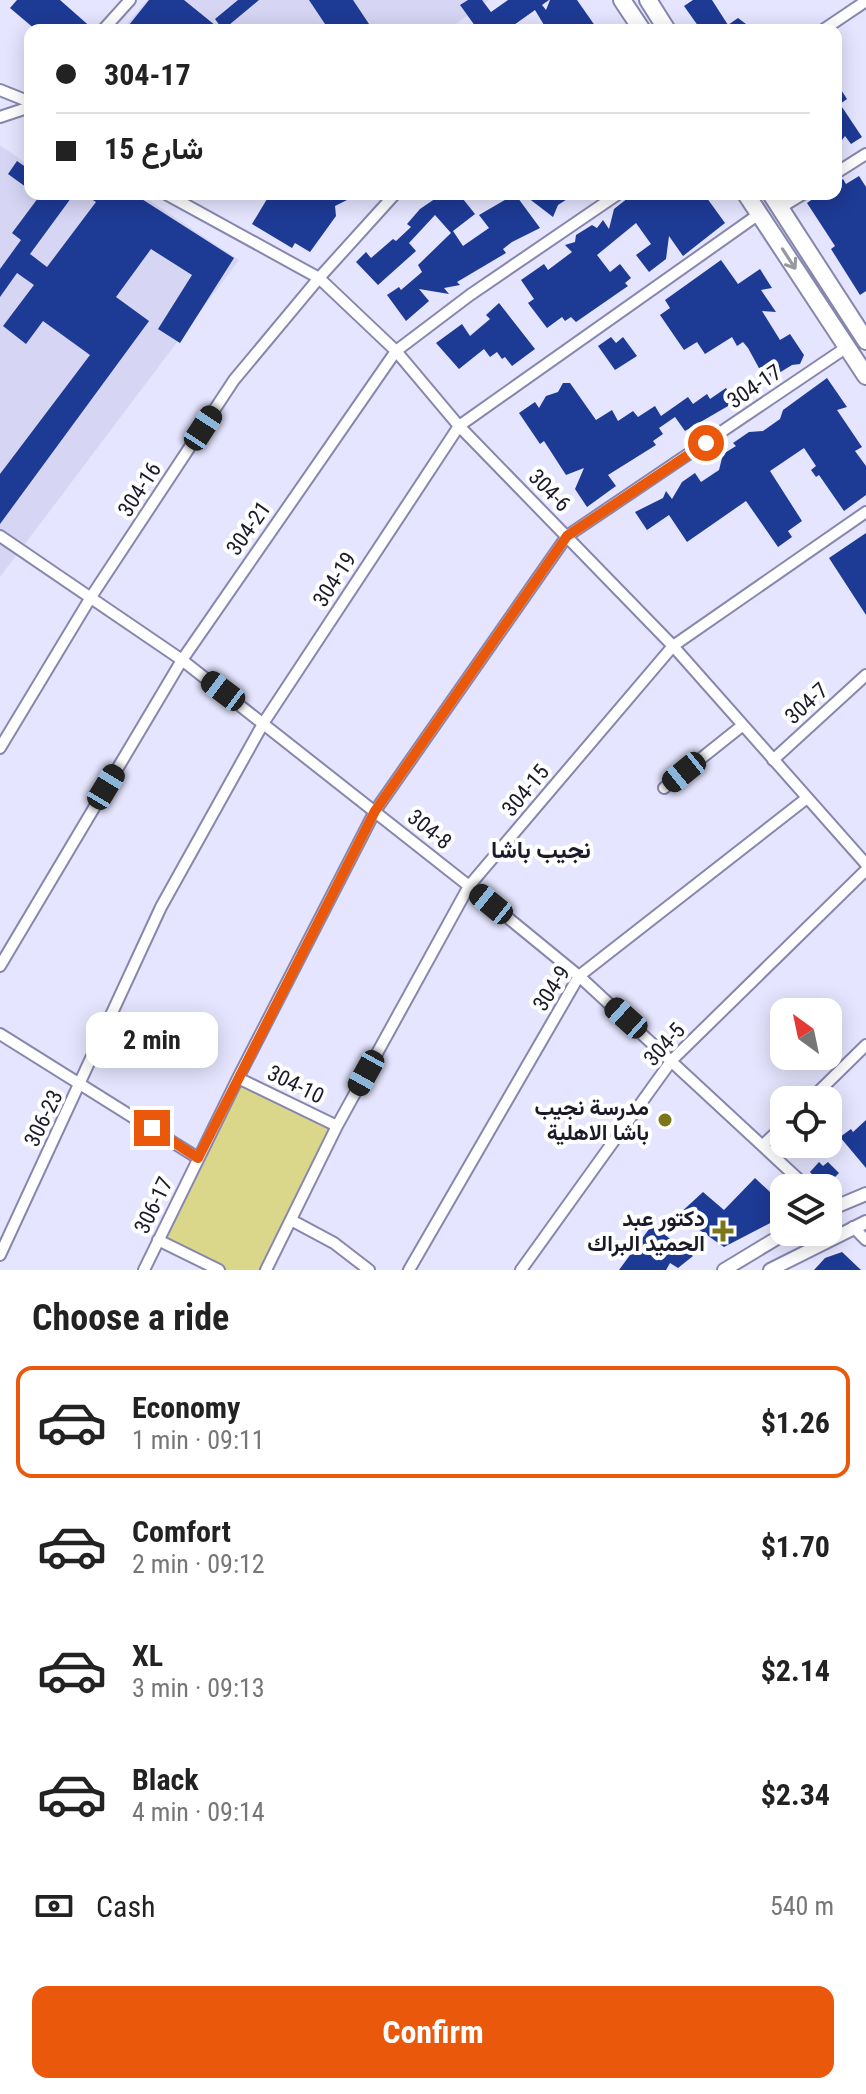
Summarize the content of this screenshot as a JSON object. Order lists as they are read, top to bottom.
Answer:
{
  "streets": {
    "street": [
      "304-17",
      "304-16",
      "304-6",
      "304-21",
      "304-19",
      "304-7",
      "304-15",
      "304-8",
      "304-9",
      "304-5",
      "304-10",
      "306-23",
      "306-17"
    ]
  },
  "crossings": [
    ["304-17", "304-6"],
    ["304-17", "304-8"],
    ["304-17", "304-10"],
    ["304-17", "306-17"],
    ["304-16", "304-6"],
    ["304-16", "304-8"],
    ["304-6", "304-21"],
    ["304-6", "304-19"],
    ["304-6", "304-7"],
    ["304-6", "304-15"],
    ["304-6", "304-9"],
    ["304-21", "304-8"],
    ["304-19", "304-8"],
    ["304-19", "306-23"],
    ["304-15", "304-8"],
    ["304-15", "304-10"],
    ["304-8", "304-9"],
    ["304-8", "304-5"]
  ],
  "districts": ["نجيب باشا"],
  "places": {
    "other": ["مدرسة نجيب باشا الاهلية"],
    "health": ["دكتور عبد الحميد البراك"]
  },
  "north": "top left",
  "page": {
    "banner": ["304-17", "شارع 15"],
    "bubble": "2 min",
    "heading": "Choose a ride",
    "list": [
      {
        "name": "Economy",
        "note": "1 min · 09:11",
        "value": "$1.26"
      },
      {
        "name": "Comfort",
        "note": "2 min · 09:12",
        "value": "$1.70"
      },
      {
        "name": "XL",
        "note": "3 min · 09:13",
        "value": "$2.14"
      },
      {
        "name": "Black",
        "note": "4 min · 09:14",
        "value": "$2.34"
      }
    ],
    "pay": ["Cash", "540 m"],
    "buttons": "Confirm"
  }
}
